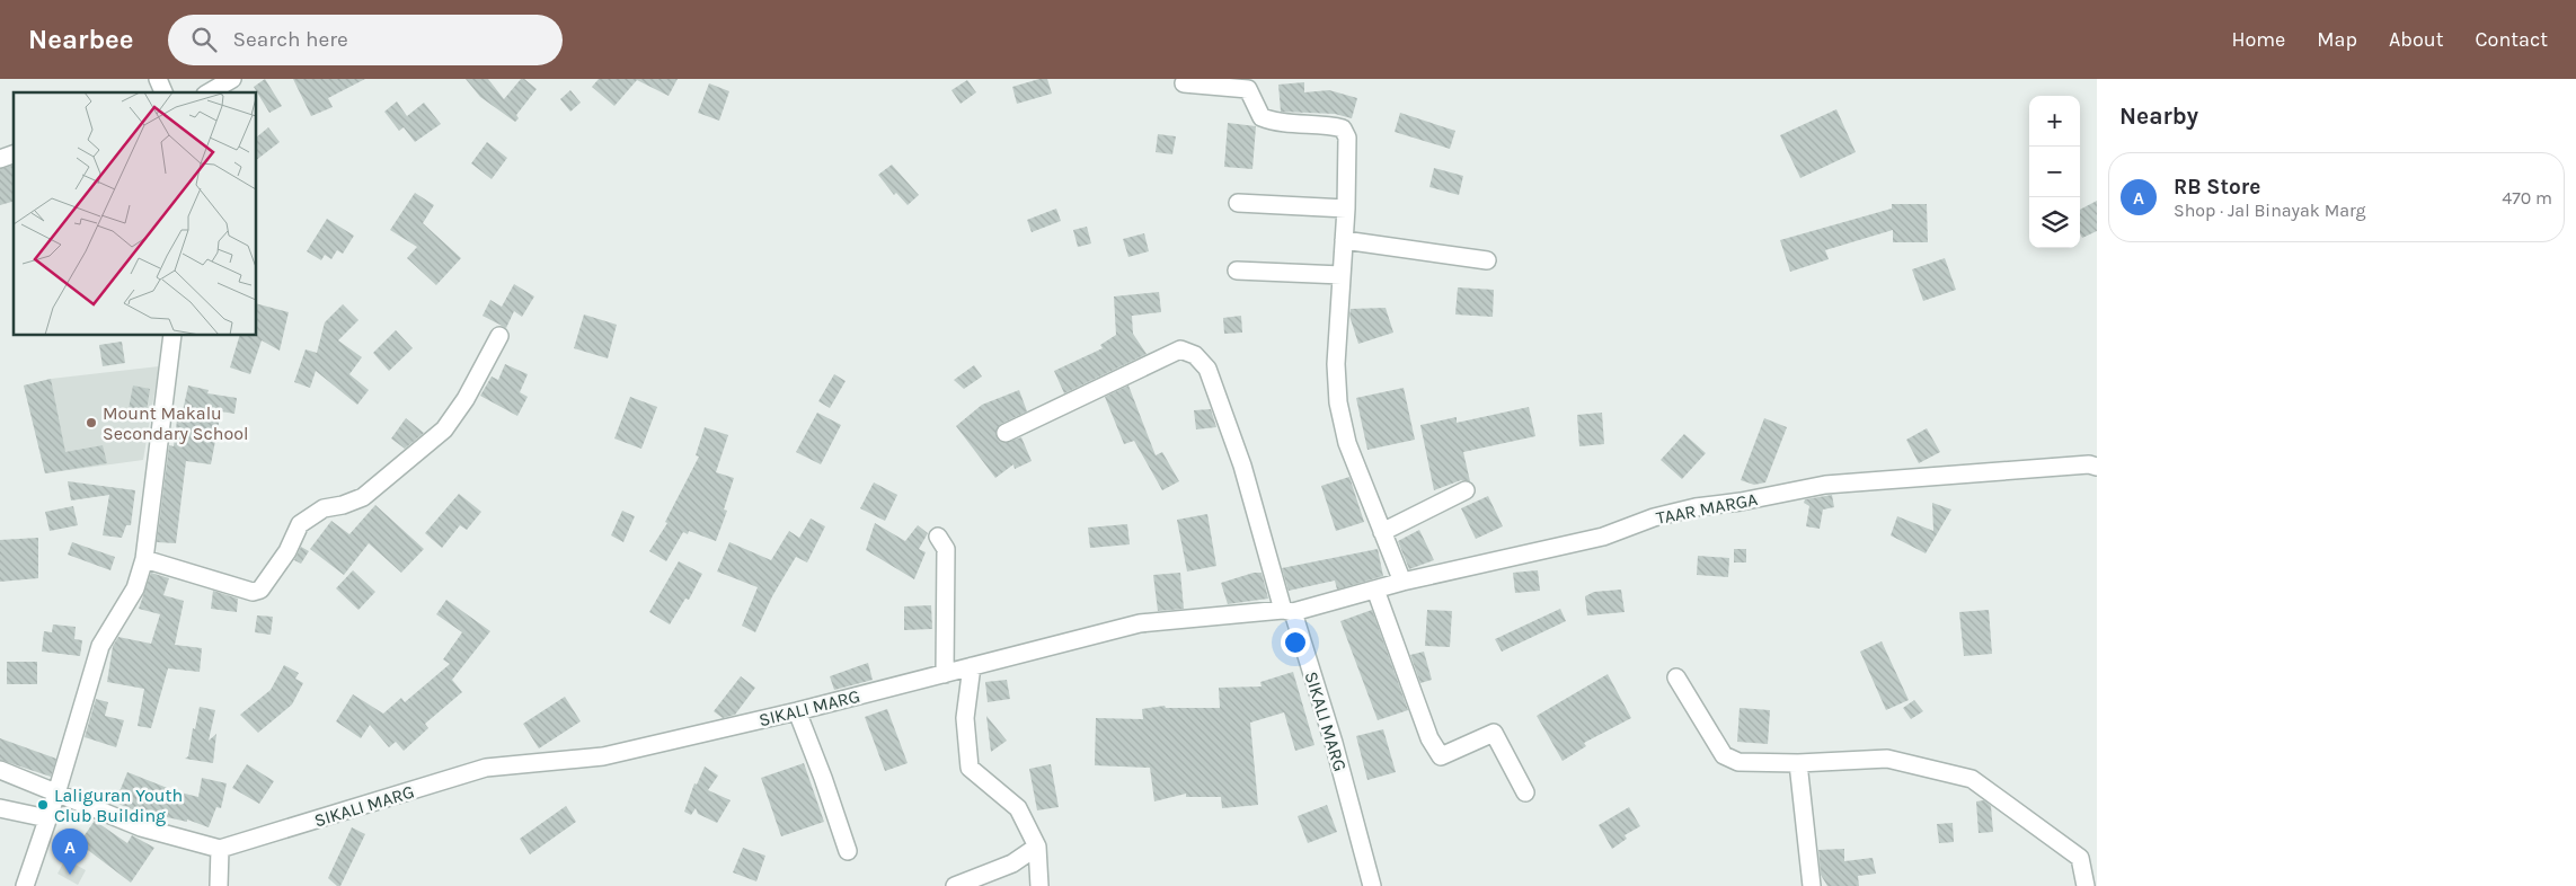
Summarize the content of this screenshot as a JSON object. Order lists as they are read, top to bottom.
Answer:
{
  "streets": {
    "street": ["TAAR MARGA", "SIKALI MARG"]
  },
  "crossings": [
    ["TAAR MARGA", "SIKALI MARG"]
  ],
  "places": ["Mount Makalu Secondary School", "Laliguran Youth Club Building"],
  "page": {
    "header": "Nearbee",
    "search": "Search here",
    "nav": [
      "Home",
      "Map",
      "About",
      "Contact"
    ],
    "heading": "Nearby",
    "map_buttons": ["+", "−"],
    "list": [
      {
        "mark": "A",
        "name": "RB Store",
        "note": "Shop · Jal Binayak Marg",
        "value": "470 m"
      }
    ],
    "pins": "A"
  }
}
